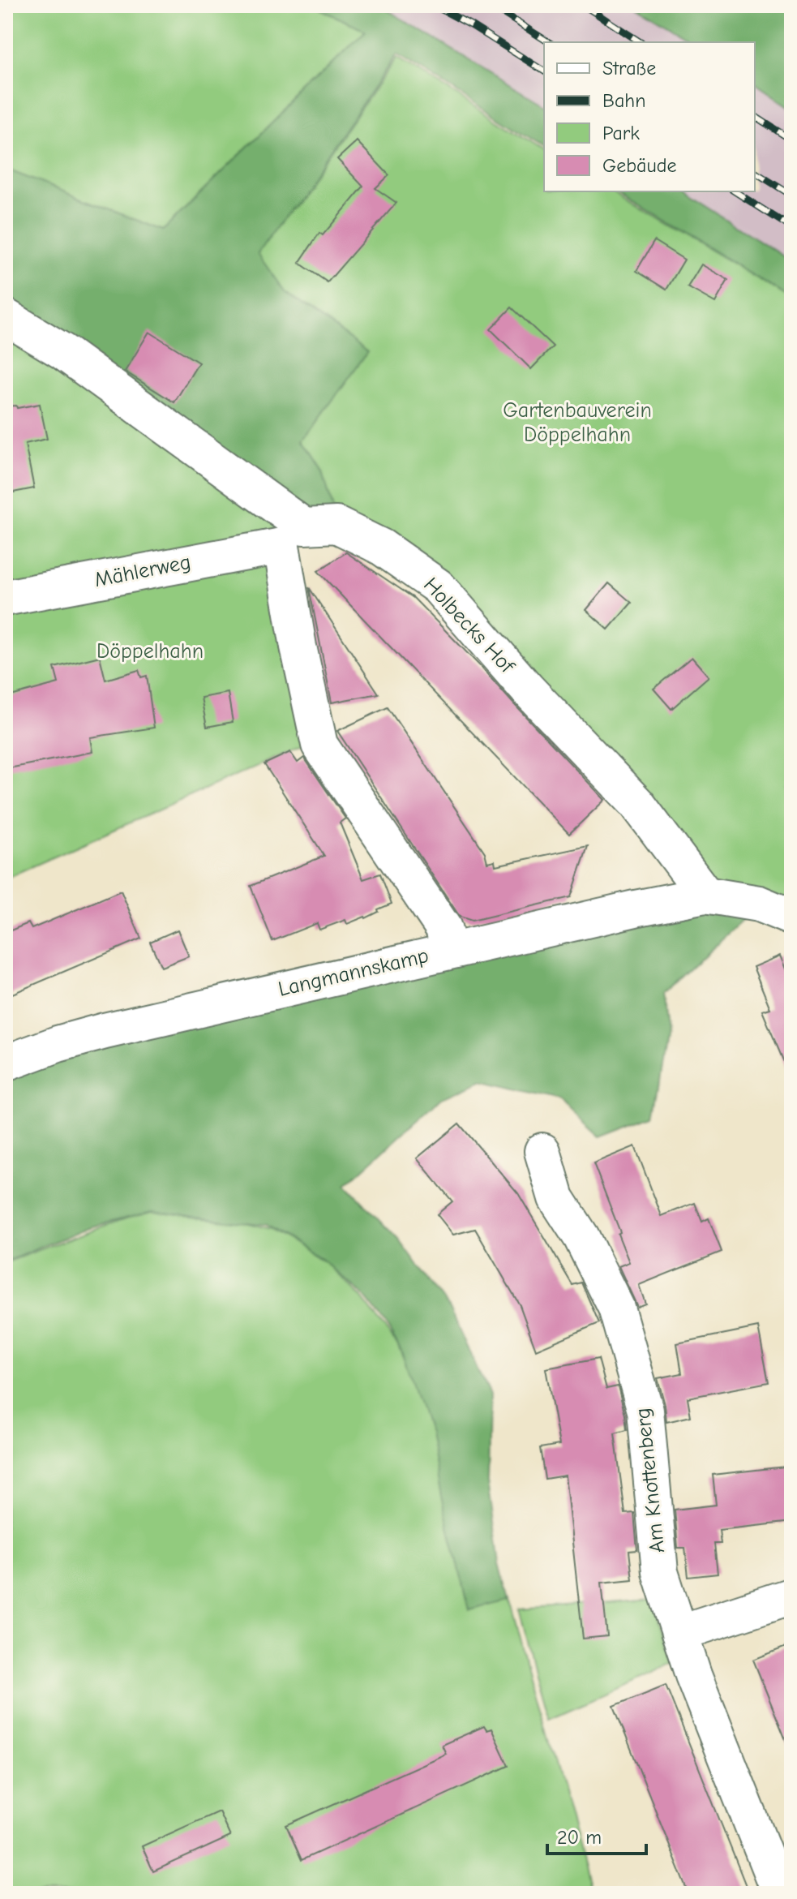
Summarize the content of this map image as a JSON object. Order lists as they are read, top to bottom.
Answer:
{
  "streets": {
    "street": [
      "Mählerweg",
      "Holbecks Hof",
      "Langmannskamp",
      "Am Knottenberg"
    ]
  },
  "crossings": [
    ["Mählerweg", "Holbecks Hof"],
    ["Holbecks Hof", "Langmannskamp"]
  ],
  "parks": ["Gartenbauverein Döppelhahn", "Döppelhahn"],
  "legend": [
    "Straße",
    "Bahn",
    "Park",
    "Gebäude"
  ],
  "scale_bar": "20 m"
}
